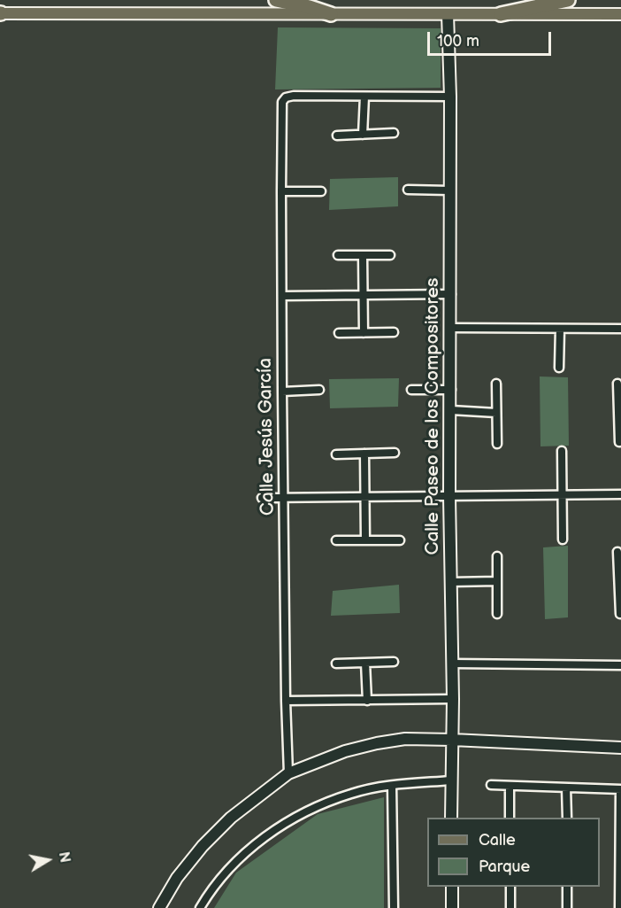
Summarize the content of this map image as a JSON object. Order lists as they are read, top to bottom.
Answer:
{
  "streets": {
    "street": ["Calle Paseo de los Compositores", "Calle Jesús García"]
  },
  "legend": ["Calle", "Parque"],
  "scale_bar": "100 m",
  "north": "right"
}
